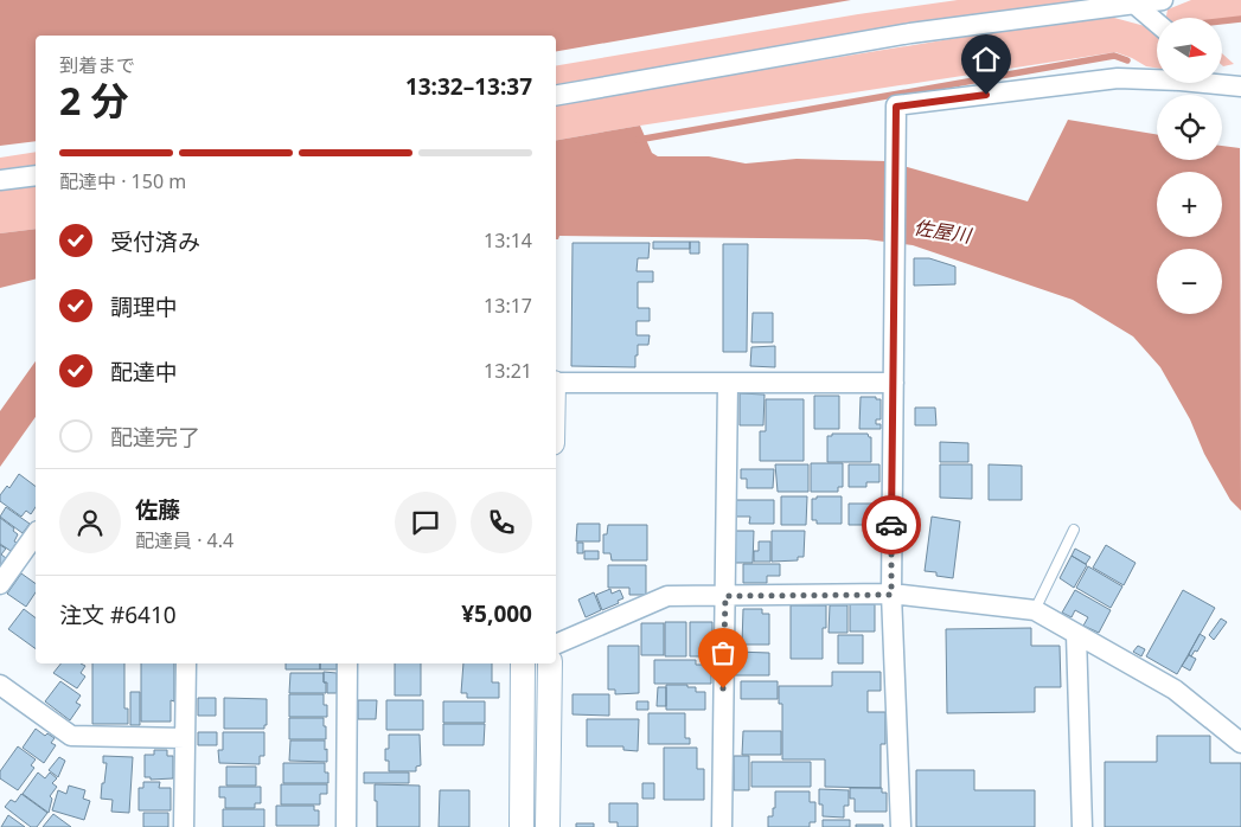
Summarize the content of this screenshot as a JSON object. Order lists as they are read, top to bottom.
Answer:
{
  "water": ["佐屋川"],
  "north": "right",
  "page": {
    "map_buttons": ["+", "−"],
    "heading": ["2 分", "到着まで", "13:32–13:37"],
    "panel": [
      "佐藤",
      "配達員 · 4.4",
      "注文 #6410",
      "¥5,000"
    ],
    "bar": "配達中 · 150 m",
    "list": [
      ["受付済み", "13:14"],
      ["調理中", "13:17"],
      ["配達中", "13:21"],
      "配達完了"
    ]
  }
}
